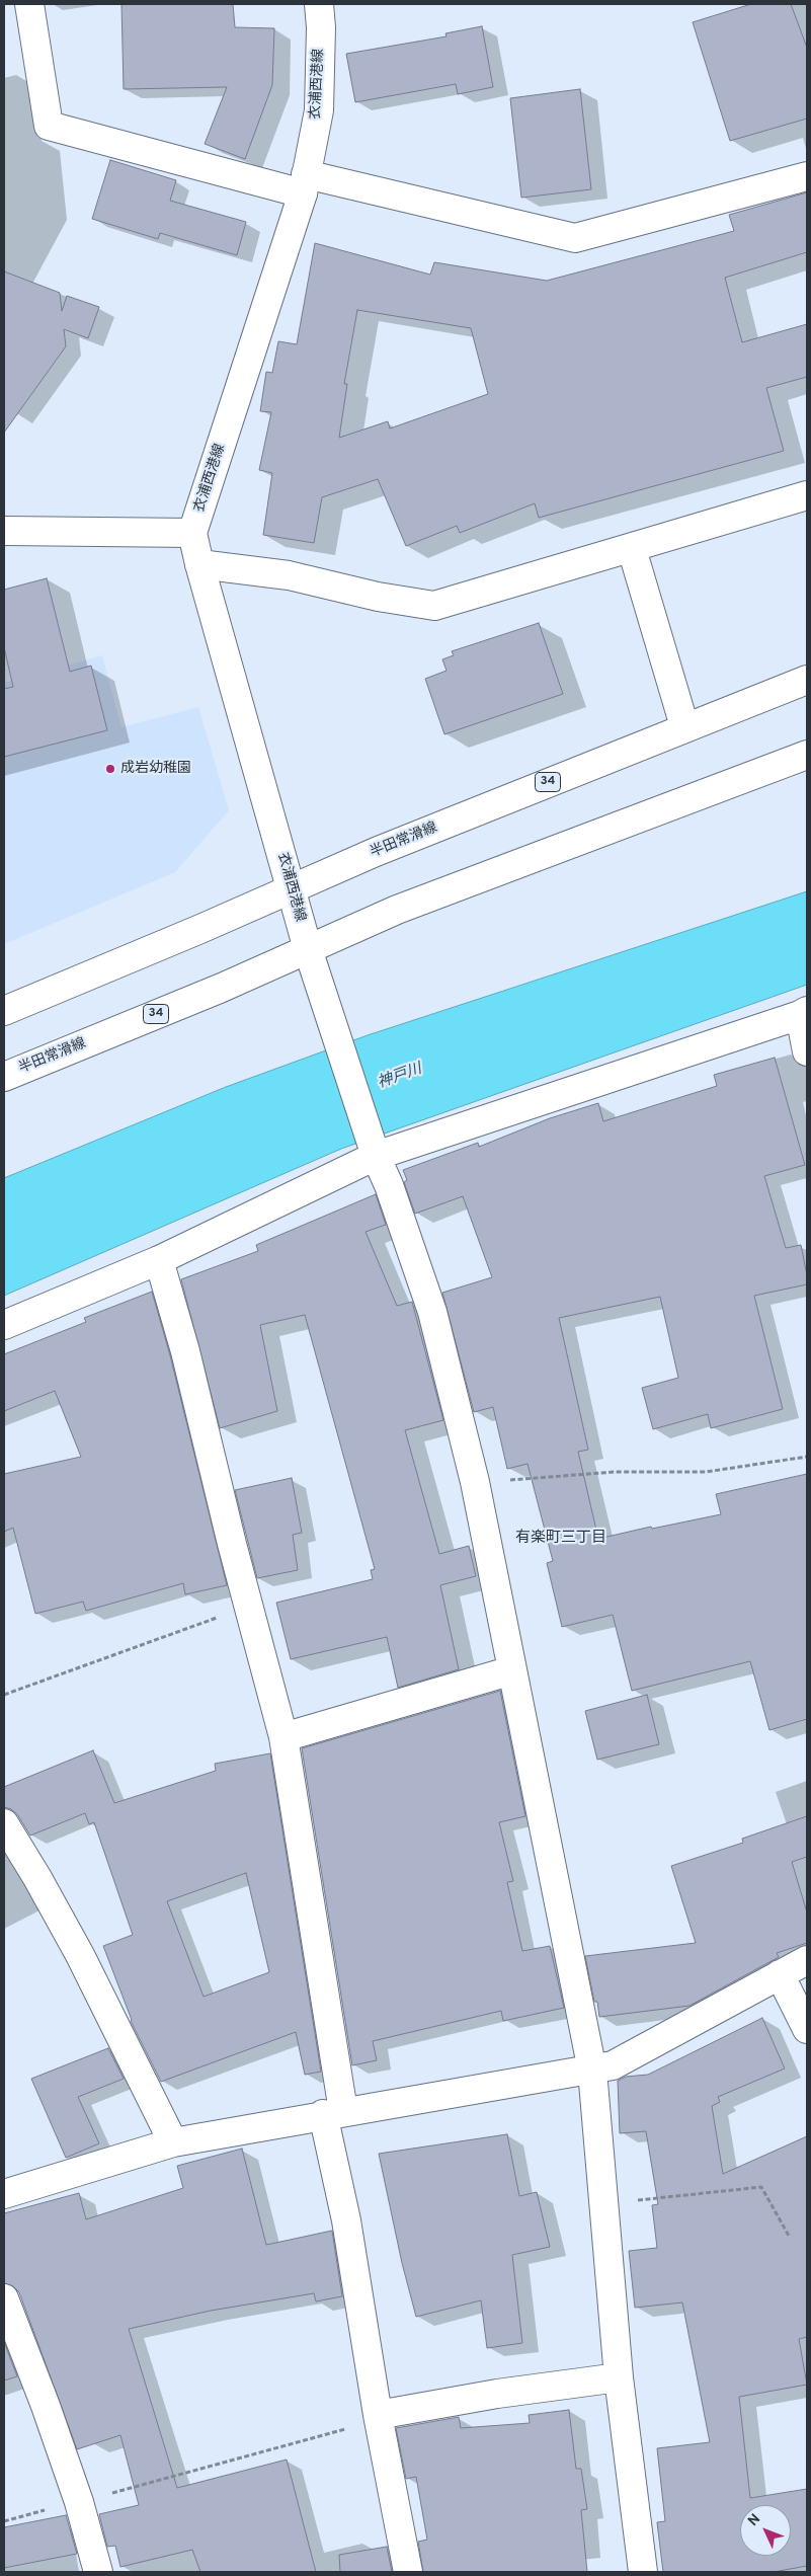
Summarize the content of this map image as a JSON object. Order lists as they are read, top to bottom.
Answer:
{
  "streets": {
    "street": ["衣浦西港線", "34", "半田常滑線"]
  },
  "crossings": [
    ["衣浦西港線", "半田常滑線"]
  ],
  "districts": ["有楽町三丁目"],
  "water": ["神戸川"],
  "places": ["成岩幼稚園"],
  "north": "top left"
}
